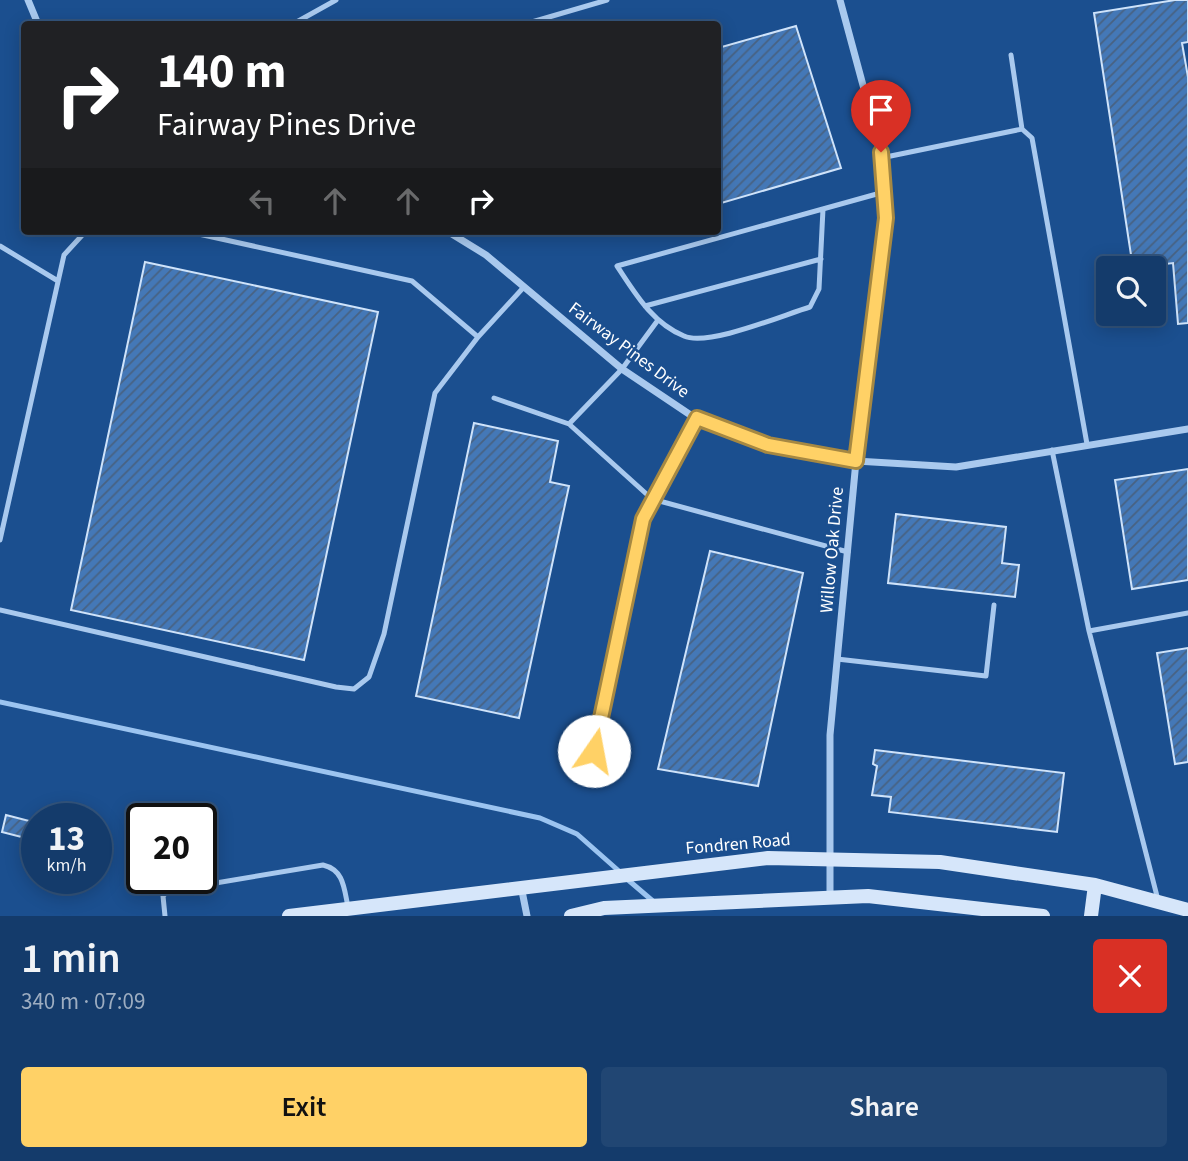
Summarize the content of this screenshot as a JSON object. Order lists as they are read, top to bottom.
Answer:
{
  "streets": {
    "main road": ["Fondren Road"],
    "street": ["Fairway Pines Drive", "Willow Oak Drive"]
  },
  "crossings": [
    ["Fairway Pines Drive", "Willow Oak Drive"],
    ["Willow Oak Drive", "Fondren Road"]
  ],
  "page": {
    "turn": ["140 m", "Fairway Pines Drive"],
    "speed": "13 km/h",
    "limit": "20",
    "heading": ["1 min", "340 m · 07:09"],
    "buttons": ["Exit", "Share"]
  }
}
